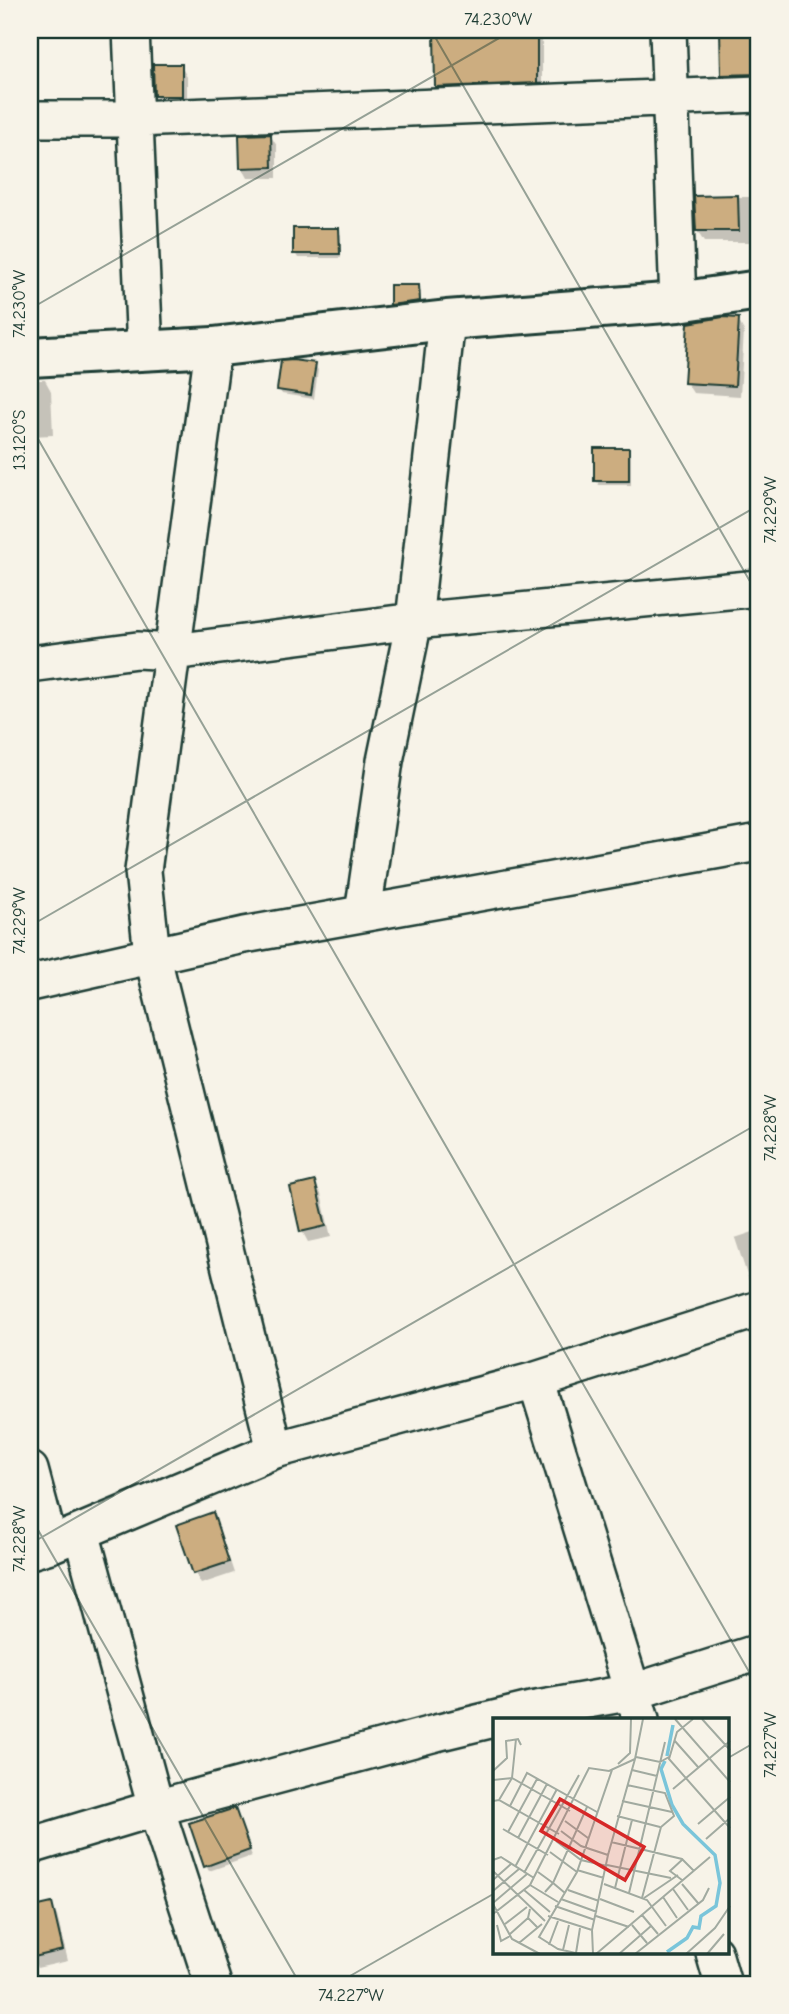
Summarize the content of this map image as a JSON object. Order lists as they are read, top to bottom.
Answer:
{
  "coordinates": [
    "74.230°W",
    "13.120°S",
    "74.229°W",
    "74.228°W",
    "74.227°W"
  ]
}
